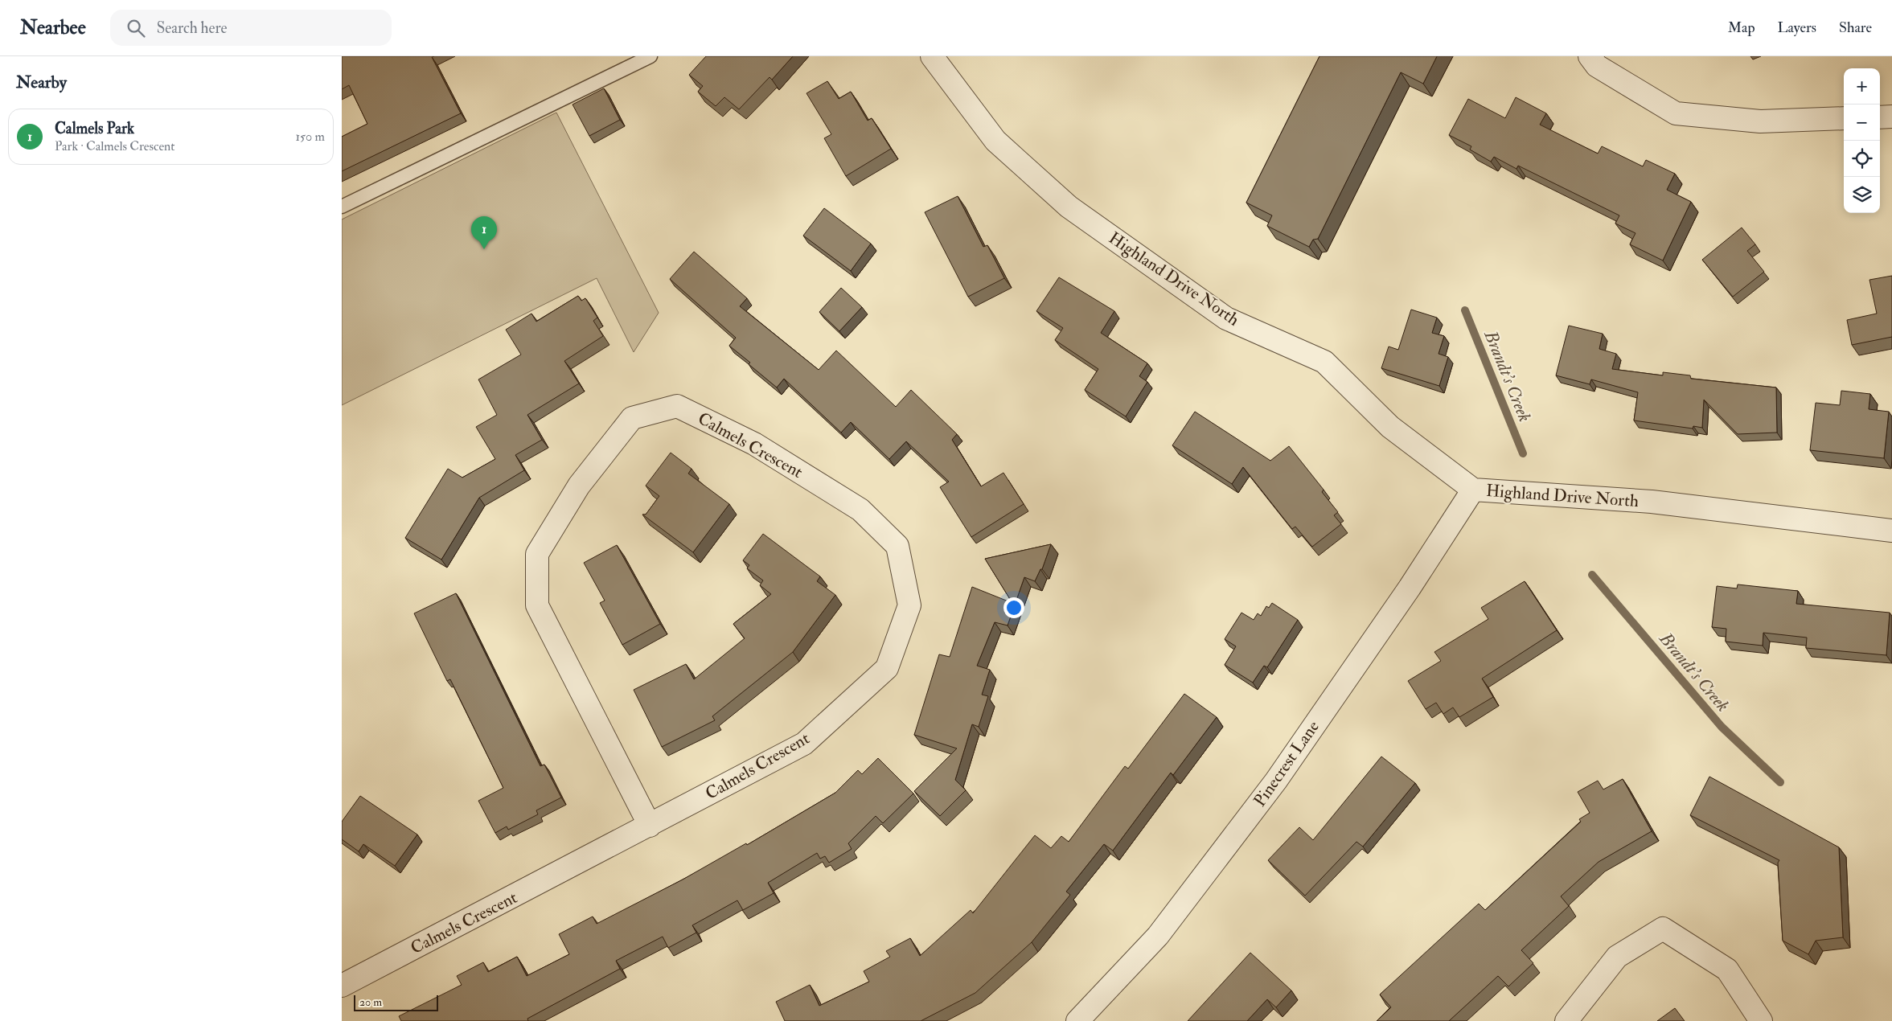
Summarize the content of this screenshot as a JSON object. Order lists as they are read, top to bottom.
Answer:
{
  "streets": {
    "street": ["Highland Drive North", "Calmels Crescent", "Pinecrest Lane"]
  },
  "crossings": [
    ["Highland Drive North", "Pinecrest Lane"]
  ],
  "water": ["Brandt's Creek"],
  "scale_bar": "20 m",
  "page": {
    "header": "Nearbee",
    "search": "Search here",
    "nav": ["Map", "Layers", "Share"],
    "heading": "Nearby",
    "map_buttons": ["+", "−"],
    "list": [
      {
        "mark": "1",
        "name": "Calmels Park",
        "note": "Park · Calmels Crescent",
        "value": "150 m"
      }
    ],
    "pins": "1",
    "scale": "20 m"
  }
}
